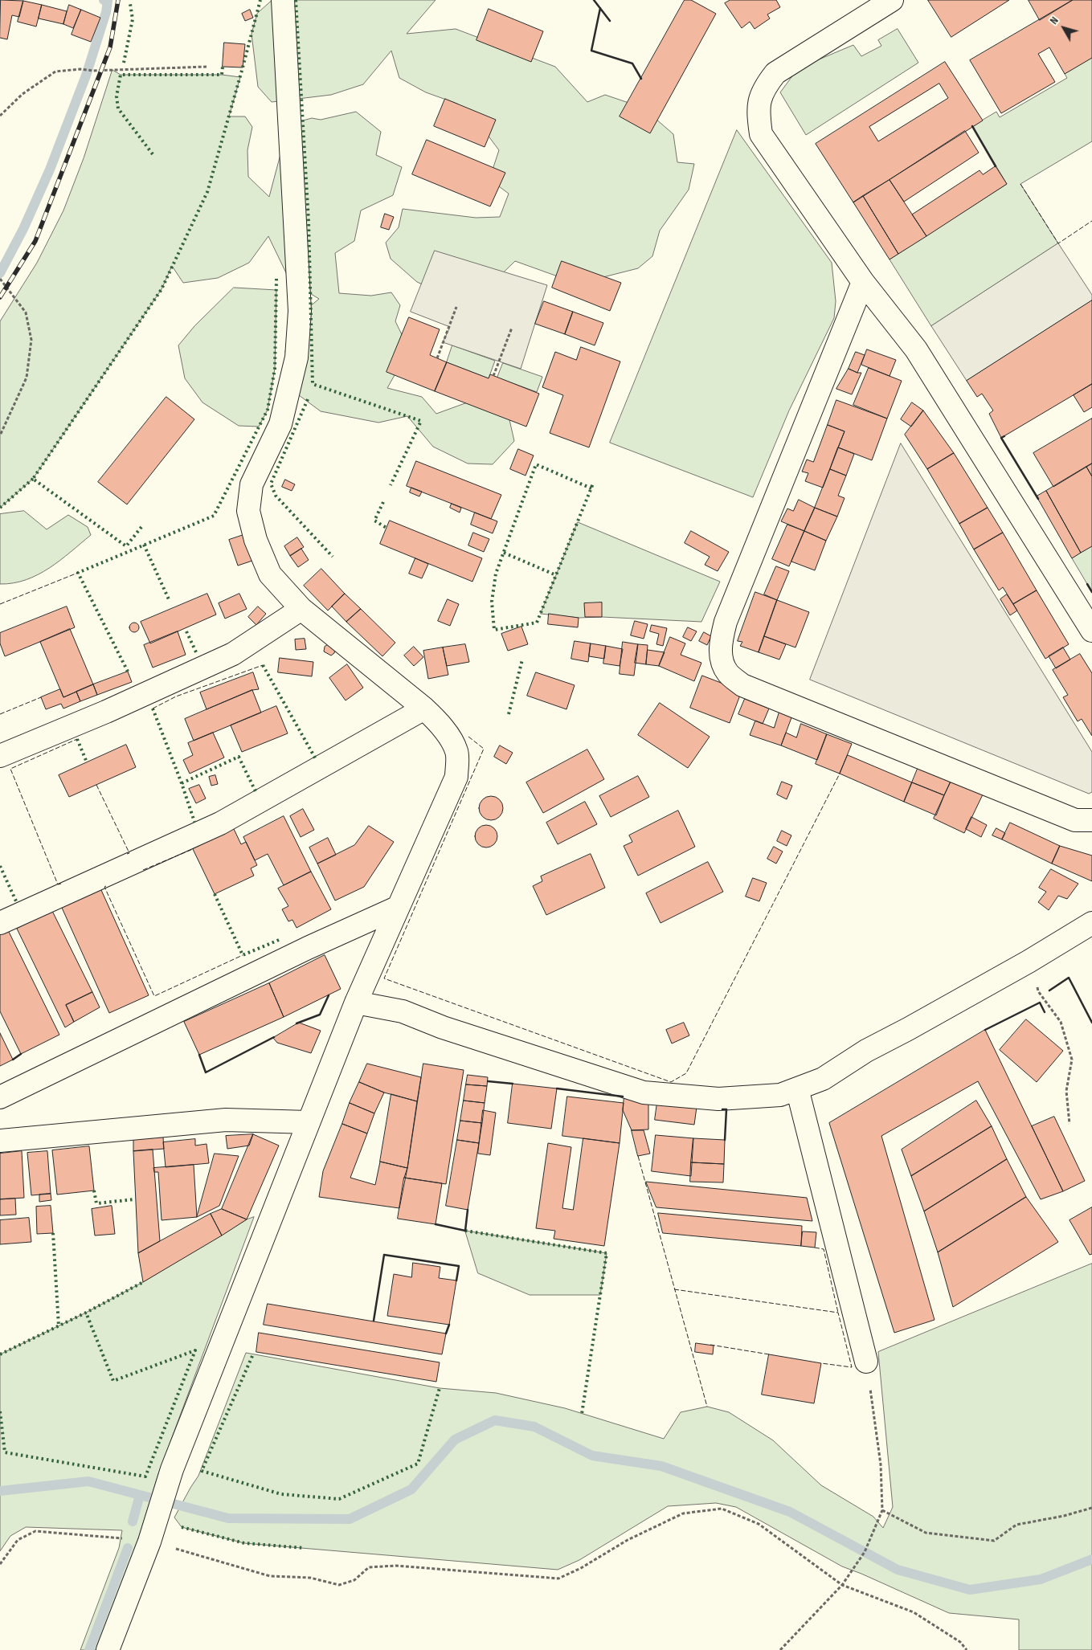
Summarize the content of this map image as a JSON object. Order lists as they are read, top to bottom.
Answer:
{
  "north": "top left"
}
